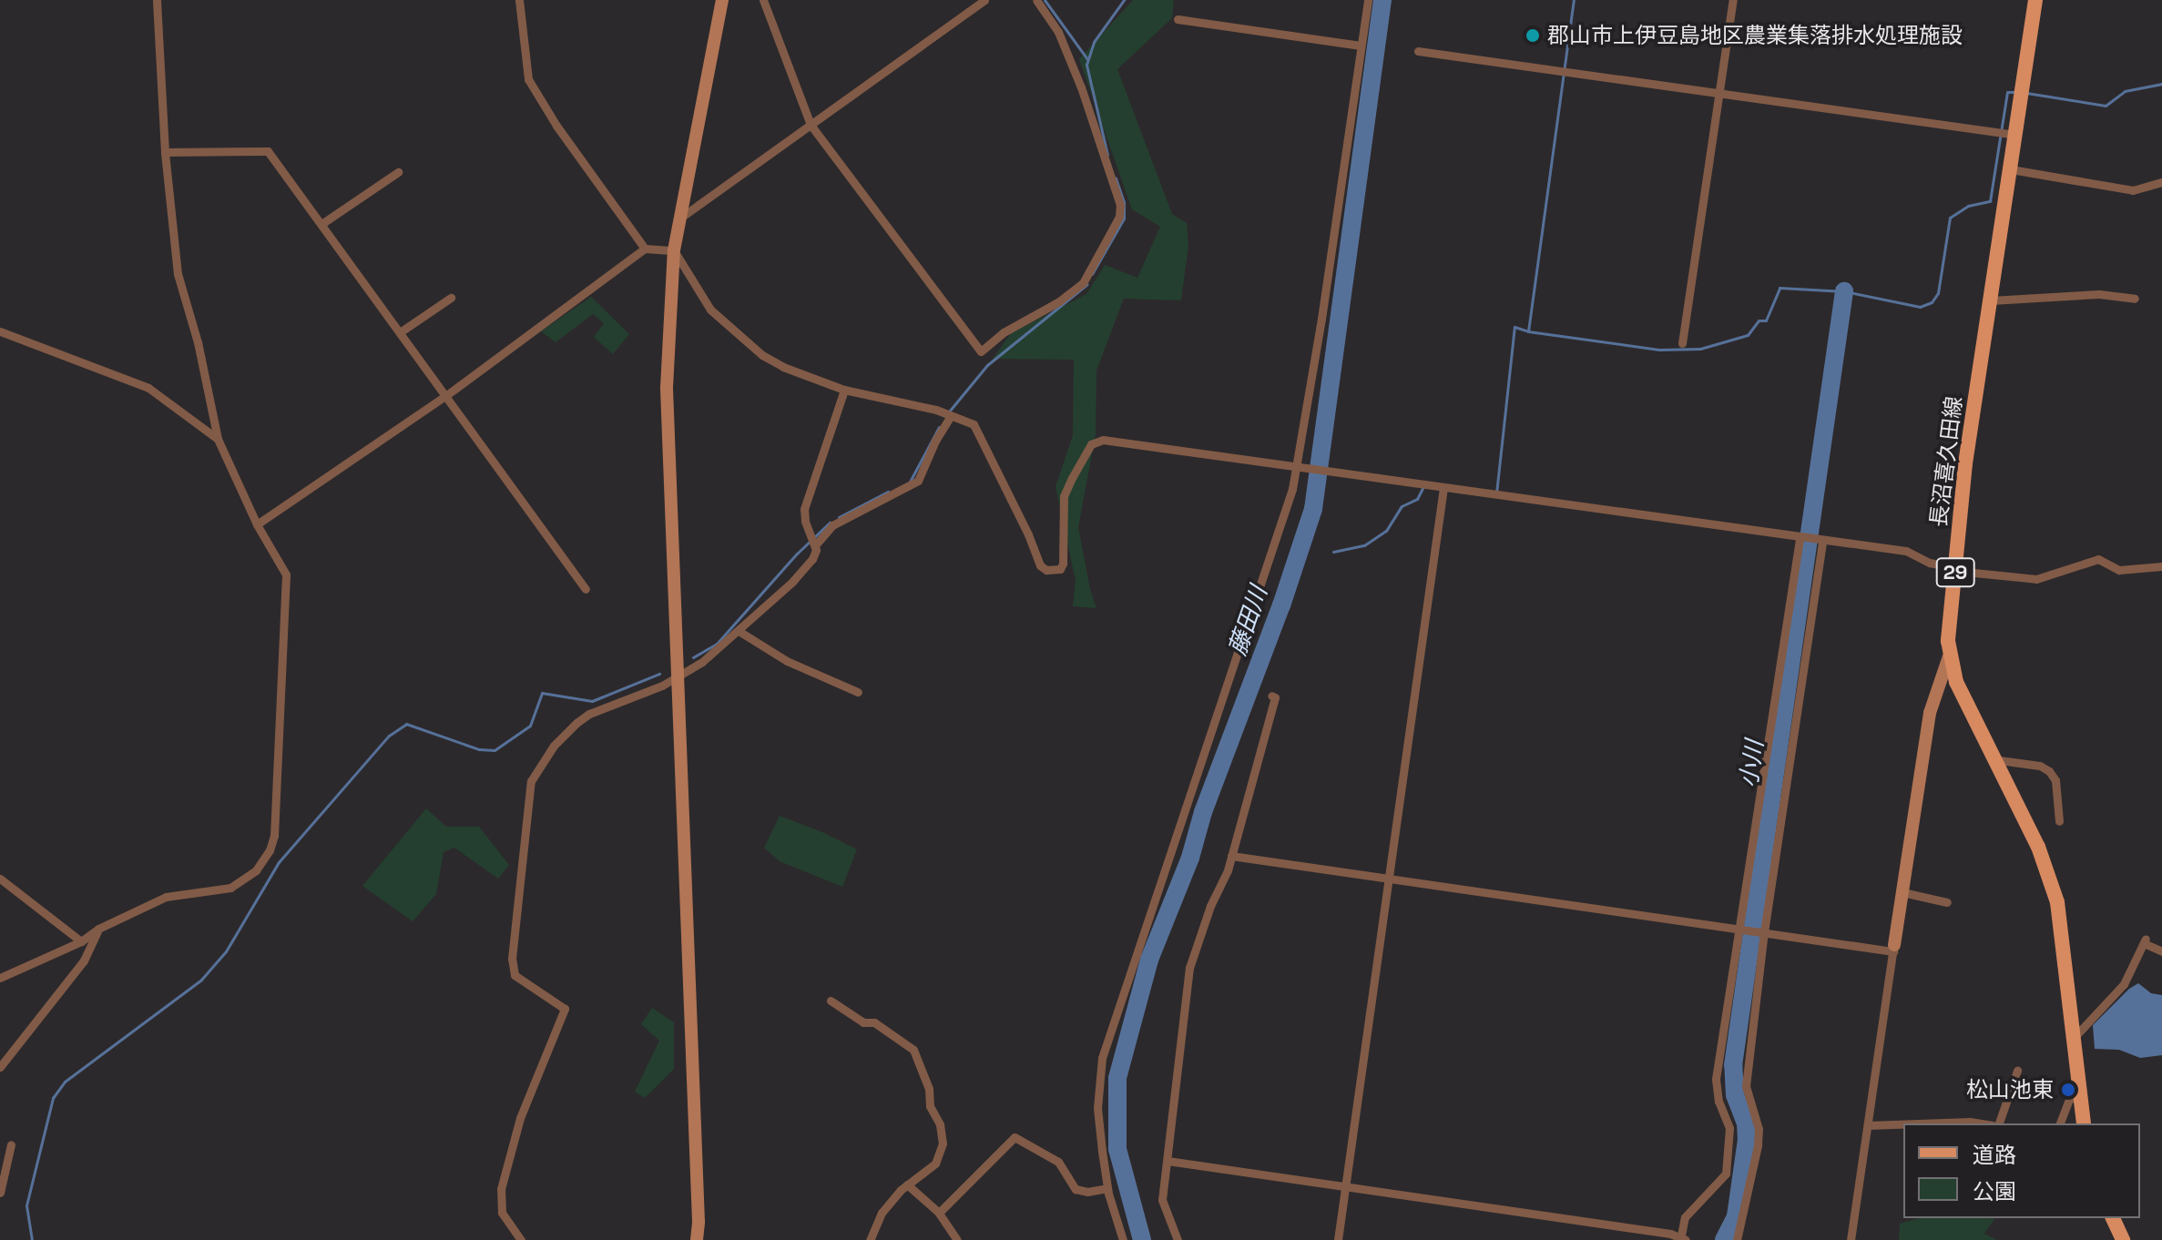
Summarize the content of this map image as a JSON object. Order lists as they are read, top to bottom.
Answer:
{
  "streets": {
    "main road": ["長沼喜久田線", "29"]
  },
  "water": ["藤田川", "小川"],
  "places": ["郡山市上伊豆島地区農業集落排水処理施設", "松山池東"],
  "legend": ["道路", "公園"]
}
